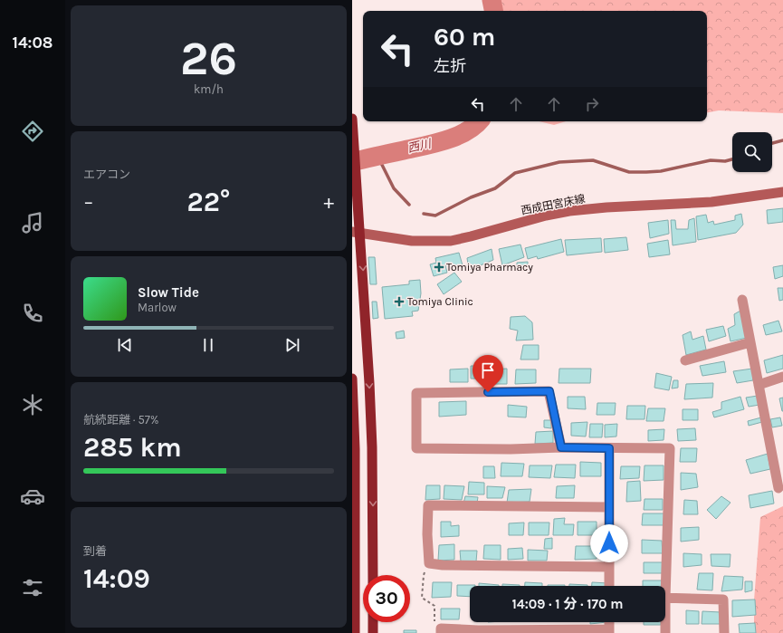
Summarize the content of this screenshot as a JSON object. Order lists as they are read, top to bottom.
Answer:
{
  "streets": {
    "main road": ["西成田宮床線"]
  },
  "water": ["西川"],
  "places": {
    "health": ["Tomiya Pharmacy", "Tomiya Clinic"]
  },
  "page": {
    "tabs": "14:08",
    "tile": [
      ["26", "km/h"],
      "エアコン",
      ["航続距離 · 57%", "285 km"],
      ["到着", "14:09"]
    ],
    "turn": ["60 m", "左折"],
    "heat": ["−", "22°", "+"],
    "song": ["Slow Tide", "Marlow"],
    "limit": "30",
    "trip": "14:09 · 1 分 · 170 m"
  }
}
